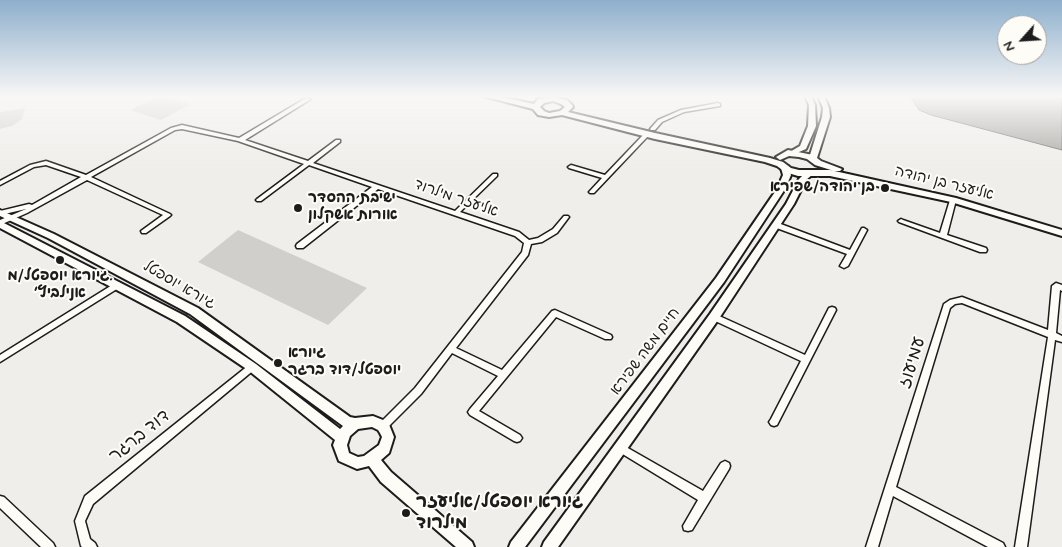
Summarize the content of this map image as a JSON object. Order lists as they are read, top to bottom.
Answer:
{
  "streets": {
    "main road": ["אליעזר בן יהודה"],
    "street": [
      "אליעזר מילרוד",
      "גיורא יוספטל",
      "חיים משה שפירא",
      "עמיעוז",
      "דוד ברגר"
    ]
  },
  "crossings": [
    ["אליעזר מילרוד", "גיורא יוספטל"],
    ["גיורא יוספטל", "דוד ברגר"]
  ],
  "places": [
    "בן יהודה/שפירא",
    "ישיבת ההסדר אורות אשקלון",
    "גיורא יוספטל/מ. אנילביץ׳",
    "גיורא יוספטל/דוד ברגר",
    "גיורא יוספטל/אליעזר מילרוד"
  ],
  "north": "bottom left"
}
